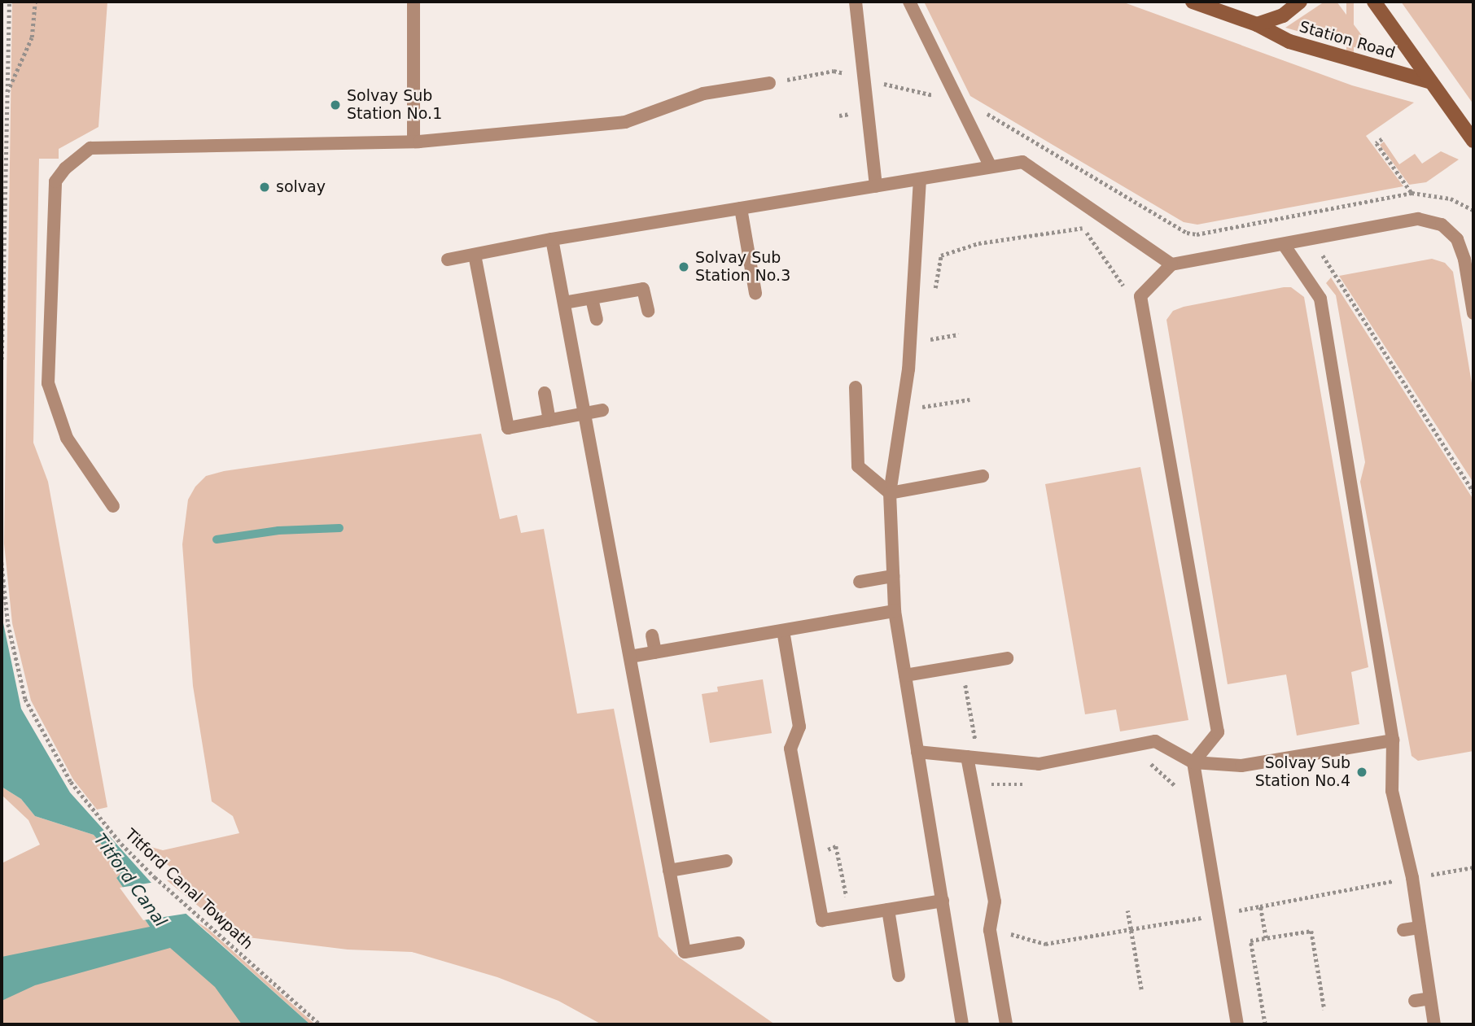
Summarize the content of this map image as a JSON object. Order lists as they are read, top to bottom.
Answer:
{
  "streets": {
    "main road": ["Station Road"],
    "path": ["Titford Canal Towpath"]
  },
  "water": ["Titford Canal"],
  "places": [
    "Solvay Sub Station No.1",
    "solvay",
    "Solvay Sub Station No.3",
    "Solvay Sub Station No.4"
  ]
}
